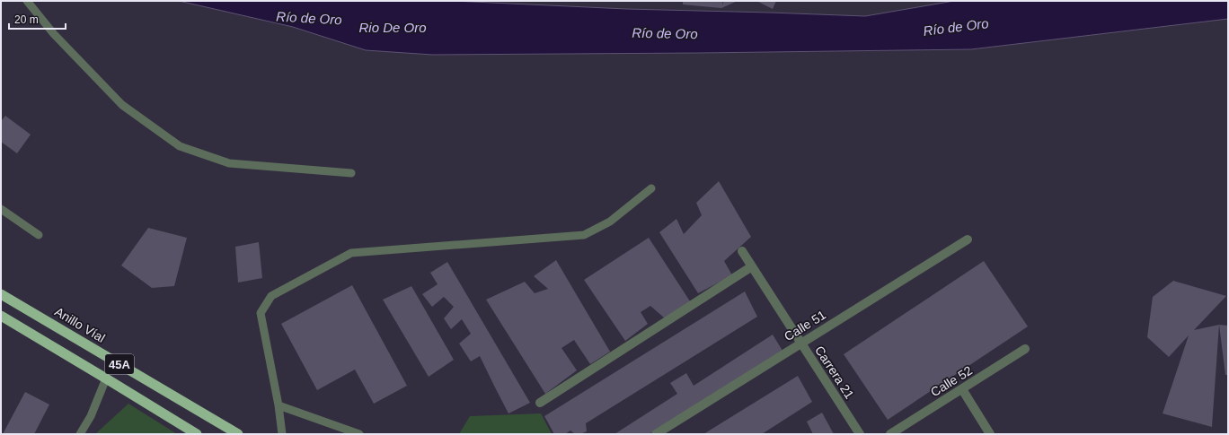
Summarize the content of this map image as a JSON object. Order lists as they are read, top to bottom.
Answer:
{
  "streets": {
    "highway": ["Anillo Víal", "45A"],
    "street": ["Calle 51", "Carrera 21", "Calle 52"]
  },
  "crossings": [
    ["Calle 51", "Carrera 21"]
  ],
  "water": ["Río de Oro", "Rio De Oro"],
  "scale_bar": "20 m"
}
